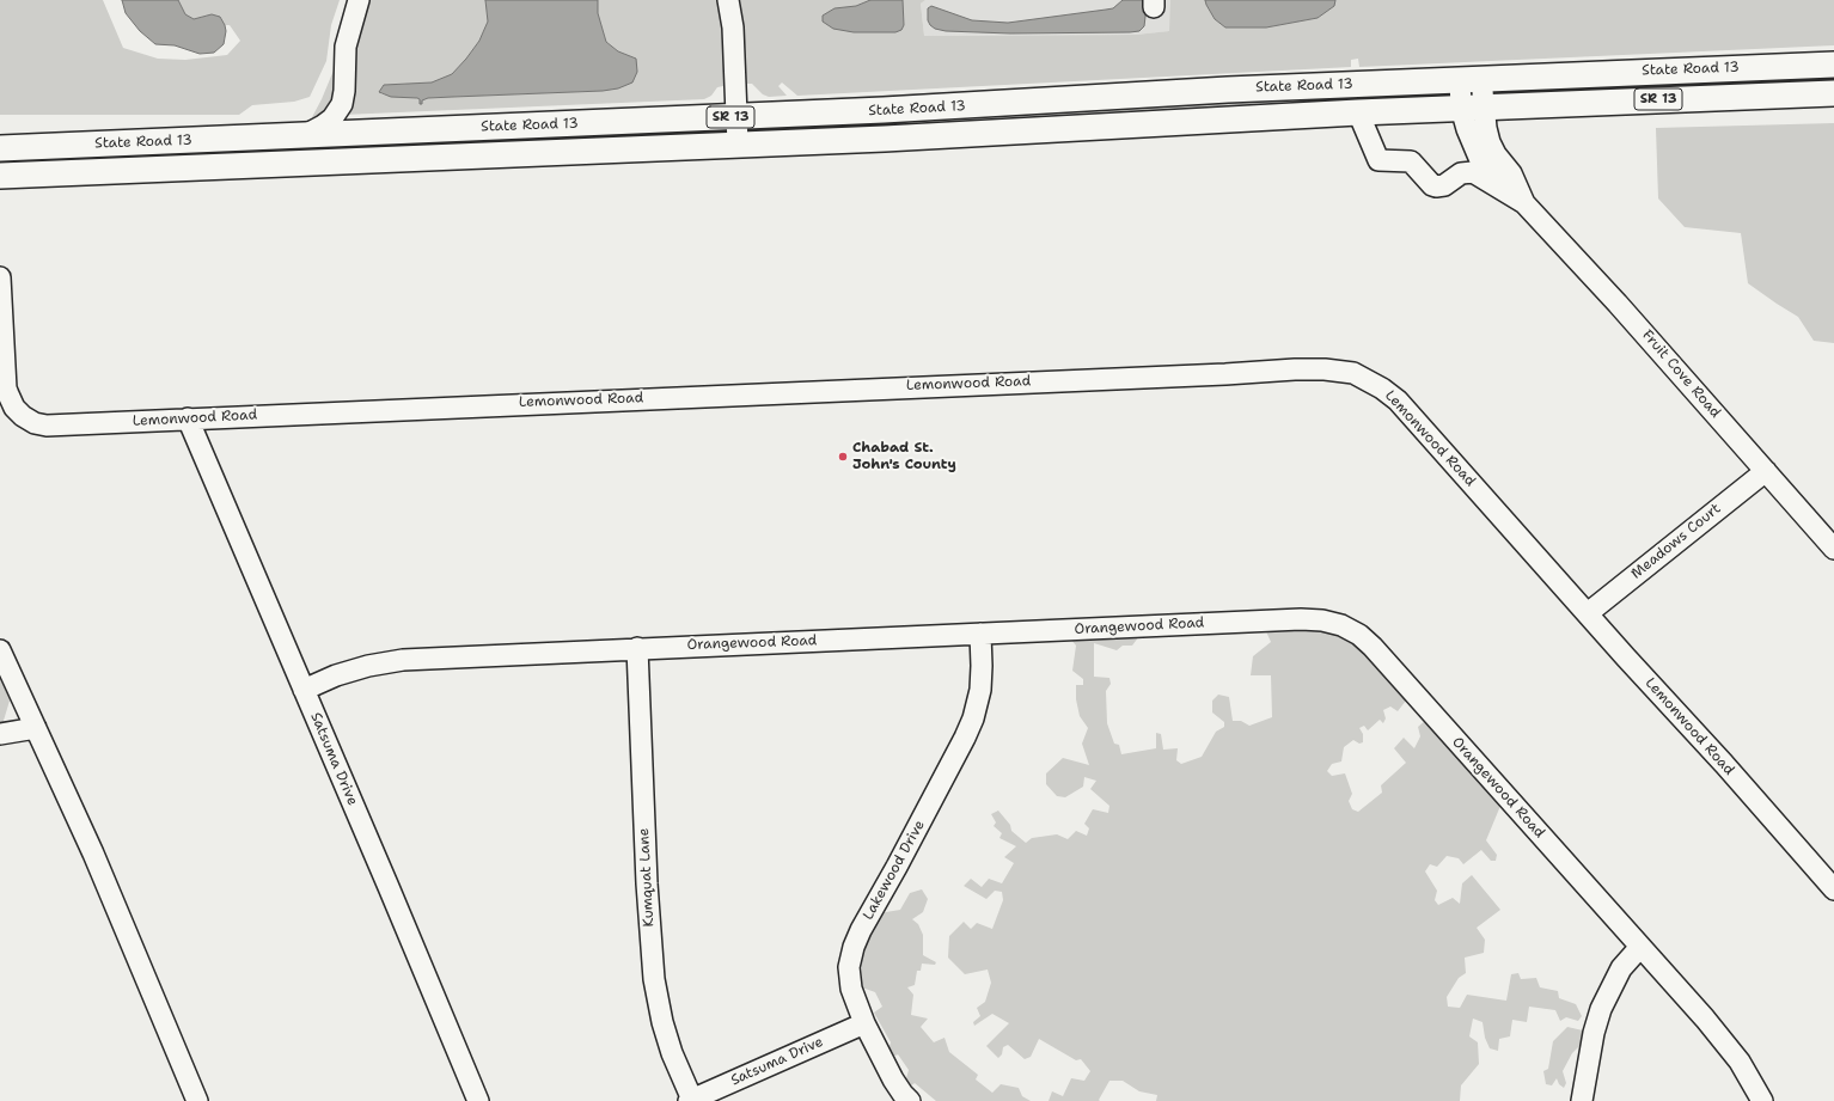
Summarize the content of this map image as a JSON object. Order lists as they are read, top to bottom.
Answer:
{
  "streets": {
    "main road": ["State Road 13", "SR 13"],
    "street": [
      "Fruit Cove Road",
      "Lemonwood Road",
      "Meadows Court",
      "Orangewood Road",
      "Satsuma Drive",
      "Lakewood Drive",
      "Kumquat Lane"
    ]
  },
  "crossings": [
    ["State Road 13", "Fruit Cove Road"],
    ["Fruit Cove Road", "Meadows Court"],
    ["Lemonwood Road", "Meadows Court"],
    ["Lemonwood Road", "Satsuma Drive"],
    ["Orangewood Road", "Satsuma Drive"],
    ["Orangewood Road", "Lakewood Drive"],
    ["Orangewood Road", "Kumquat Lane"],
    ["Satsuma Drive", "Lakewood Drive"],
    ["Satsuma Drive", "Kumquat Lane"]
  ],
  "places": ["Chabad St. John's County"]
}
